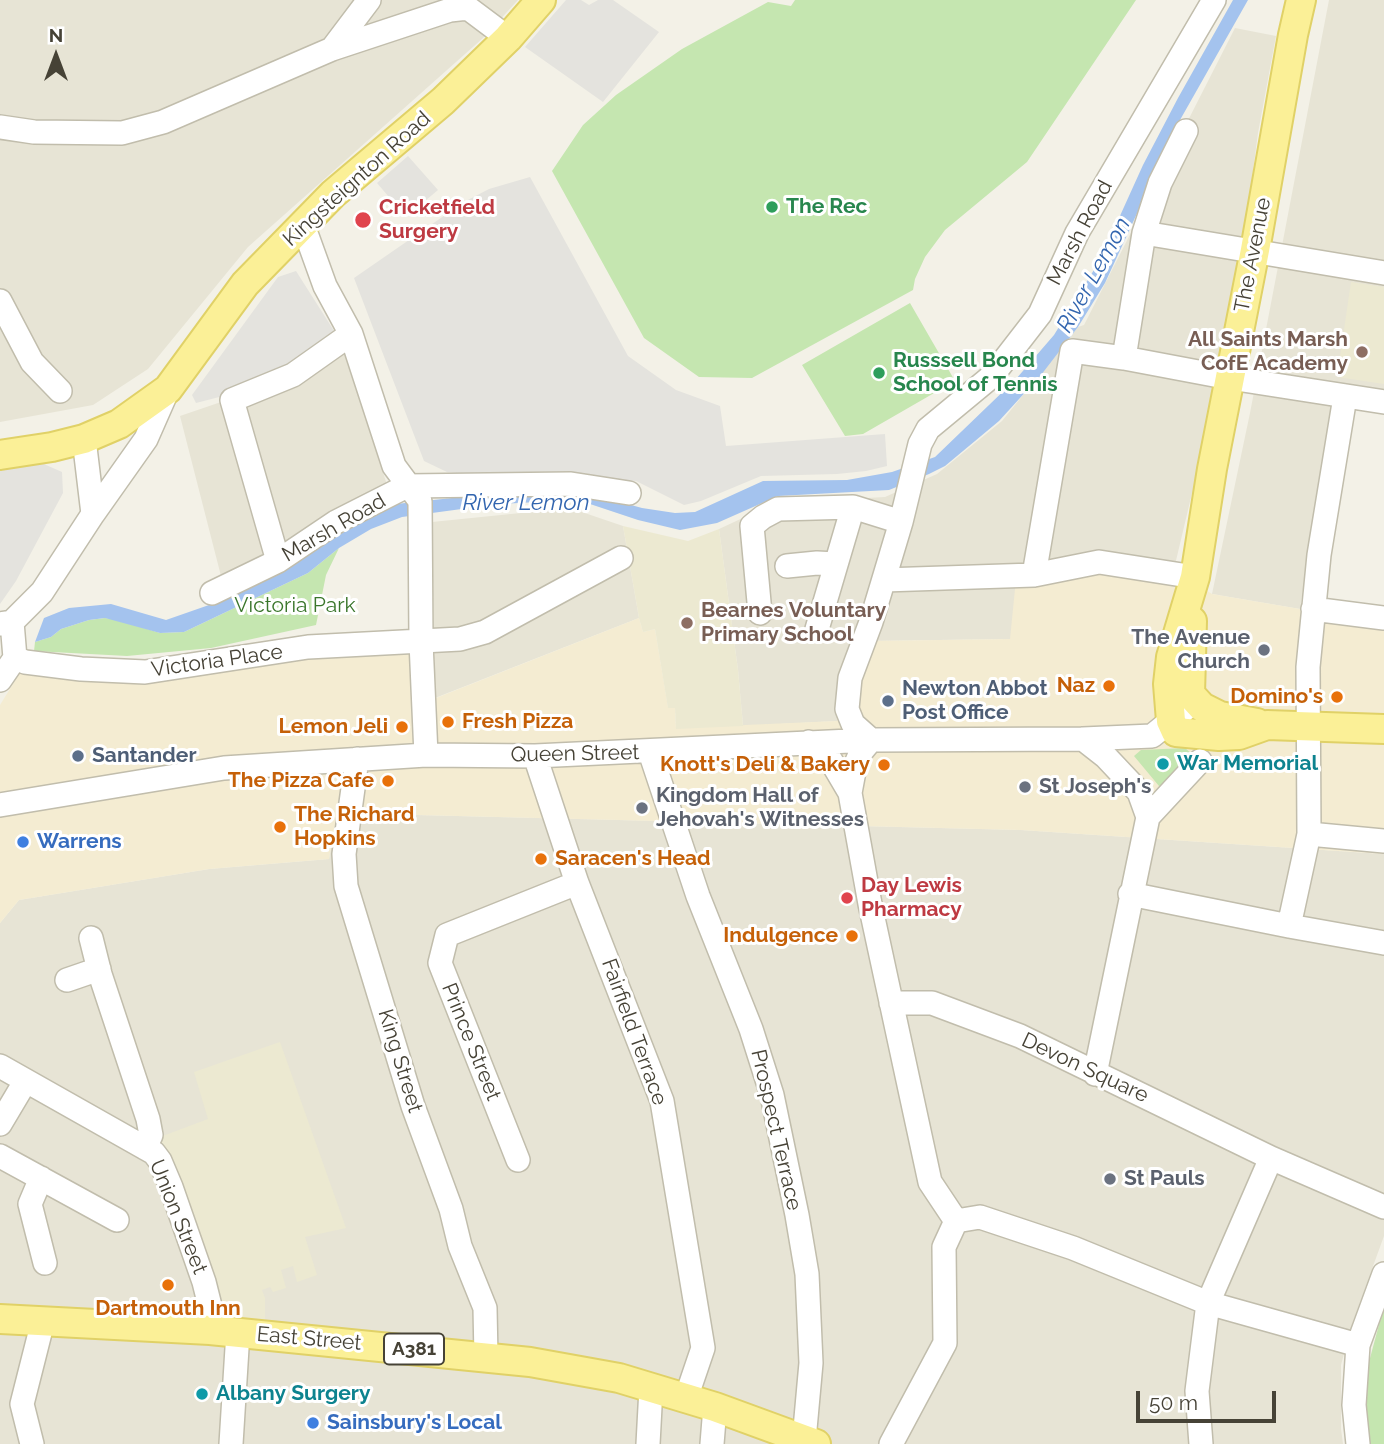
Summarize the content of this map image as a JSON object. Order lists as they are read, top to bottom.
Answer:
{
  "streets": {
    "main road": [
      "Kingsteignton Road",
      "The Avenue",
      "Queen Street",
      "East Street",
      "A381"
    ],
    "street": [
      "Marsh Road",
      "Victoria Place",
      "Fairfield Terrace",
      "Prince Street",
      "King Street",
      "Devon Square",
      "Prospect Terrace",
      "Union Street"
    ]
  },
  "crossings": [
    ["The Avenue", "Queen Street"],
    ["Queen Street", "Fairfield Terrace"],
    ["Queen Street", "King Street"],
    ["Queen Street", "Prospect Terrace"],
    ["Fairfield Terrace", "Prince Street"],
    ["Fairfield Terrace", "East Street"],
    ["King Street", "East Street"],
    ["Prospect Terrace", "East Street"],
    ["Union Street", "East Street"]
  ],
  "water": ["River Lemon"],
  "parks": ["Victoria Park"],
  "places": [
    "The Rec",
    "Cricketfield Surgery",
    "All Saints Marsh CofE Academy",
    "Russsell Bond School of Tennis",
    "Bearnes Voluntary Primary School",
    "The Avenue Church",
    "Naz",
    "Domino's",
    "Newton Abbot Post Office",
    "Fresh Pizza",
    "Lemon Jeli",
    "Santander",
    "War Memorial",
    "Knott's Deli & Bakery",
    "The Pizza Cafe",
    "St Joseph's",
    "Kingdom Hall of Jehovah's Witnesses",
    "The Richard Hopkins",
    "Warrens",
    "Saracen's Head",
    "Day Lewis Pharmacy",
    "Indulgence",
    "St Pauls",
    "Dartmouth Inn",
    "Albany Surgery",
    "Sainsbury's Local"
  ],
  "scale_bar": "50 m",
  "north": "top"
}
